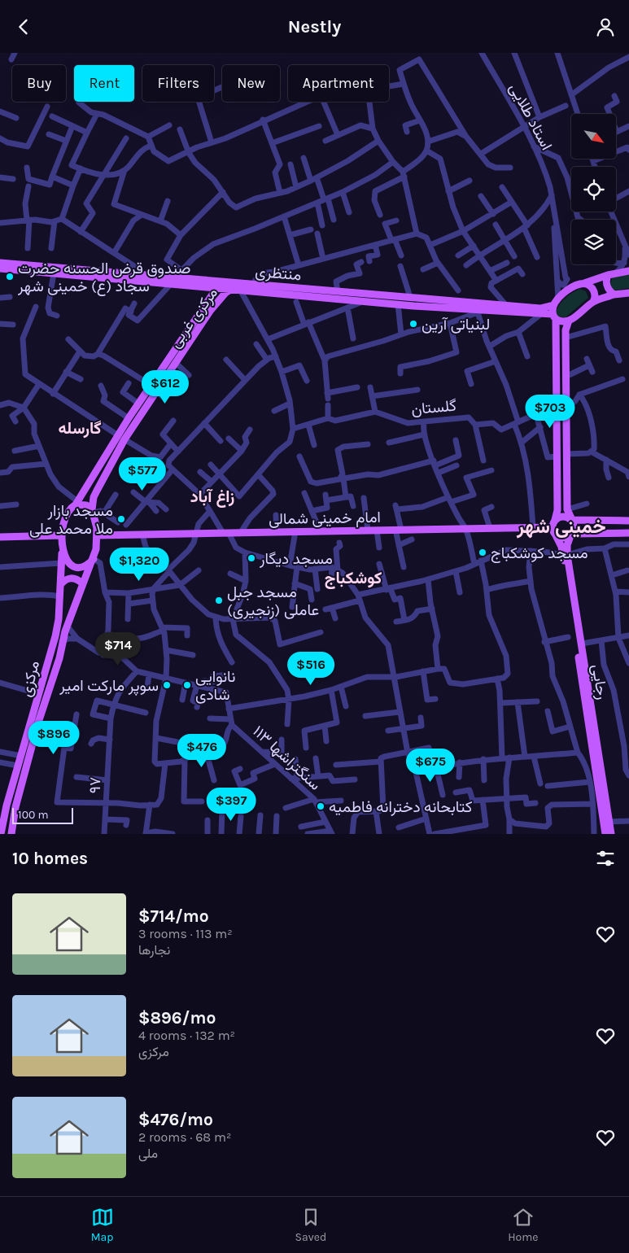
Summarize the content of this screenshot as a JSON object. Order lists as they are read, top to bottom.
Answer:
{
  "streets": {
    "main road": [
      "منتظری",
      "مرکزی غربی",
      "امام خمینی شمالی",
      "مرکزی",
      "رجایی"
    ],
    "street": [
      "استاد طلایی",
      "گلستان",
      "سنگتراشها ۱۱۳",
      "۹۷"
    ]
  },
  "crossings": [
    ["استاد طلایی", "منتظری"],
    ["منتظری", "مرکزی غربی"],
    ["مرکزی غربی", "امام خمینی شمالی"],
    ["مرکزی غربی", "مرکزی"],
    ["امام خمینی شمالی", "مرکزی"],
    ["امام خمینی شمالی", "رجایی"]
  ],
  "districts": [
    "گارسله",
    "زاغ آباد",
    "خمینی شهر",
    "کوشکباج"
  ],
  "places": [
    "صندوق قرض الحسنه حضرت سجاد (ع) خمینی شهر",
    "لبنیاتی آرین",
    "مسجد بازار ملا محمد علی",
    "مسجد کوشکباج",
    "مسجد دیگار",
    "مسجد جبل عاملی (زنجیری)",
    "سوپر مارکت امیر",
    "نانوایی شادی",
    "کتابحانه دخترانه فاطمیه"
  ],
  "scale_bar": "100 m",
  "north": "bottom right",
  "page": {
    "header": "Nestly",
    "chip": [
      "Buy",
      "Rent",
      "Filters",
      "New",
      "Apartment"
    ],
    "price": [
      "$612",
      "$703",
      "$577",
      "$1,320",
      "$714",
      "$516",
      "$896",
      "$476",
      "$675",
      "$397"
    ],
    "scale": "100 m",
    "heading": "10 homes",
    "list": [
      {
        "name": "$714/mo",
        "note": "3 rooms · 113 m² · نجارها"
      },
      {
        "name": "$896/mo",
        "note": "4 rooms · 132 m² · مرکزی"
      },
      {
        "name": "$476/mo",
        "note": "2 rooms · 68 m² · ملی"
      }
    ],
    "tabs": ["Map", "Saved", "Home"]
  }
}
